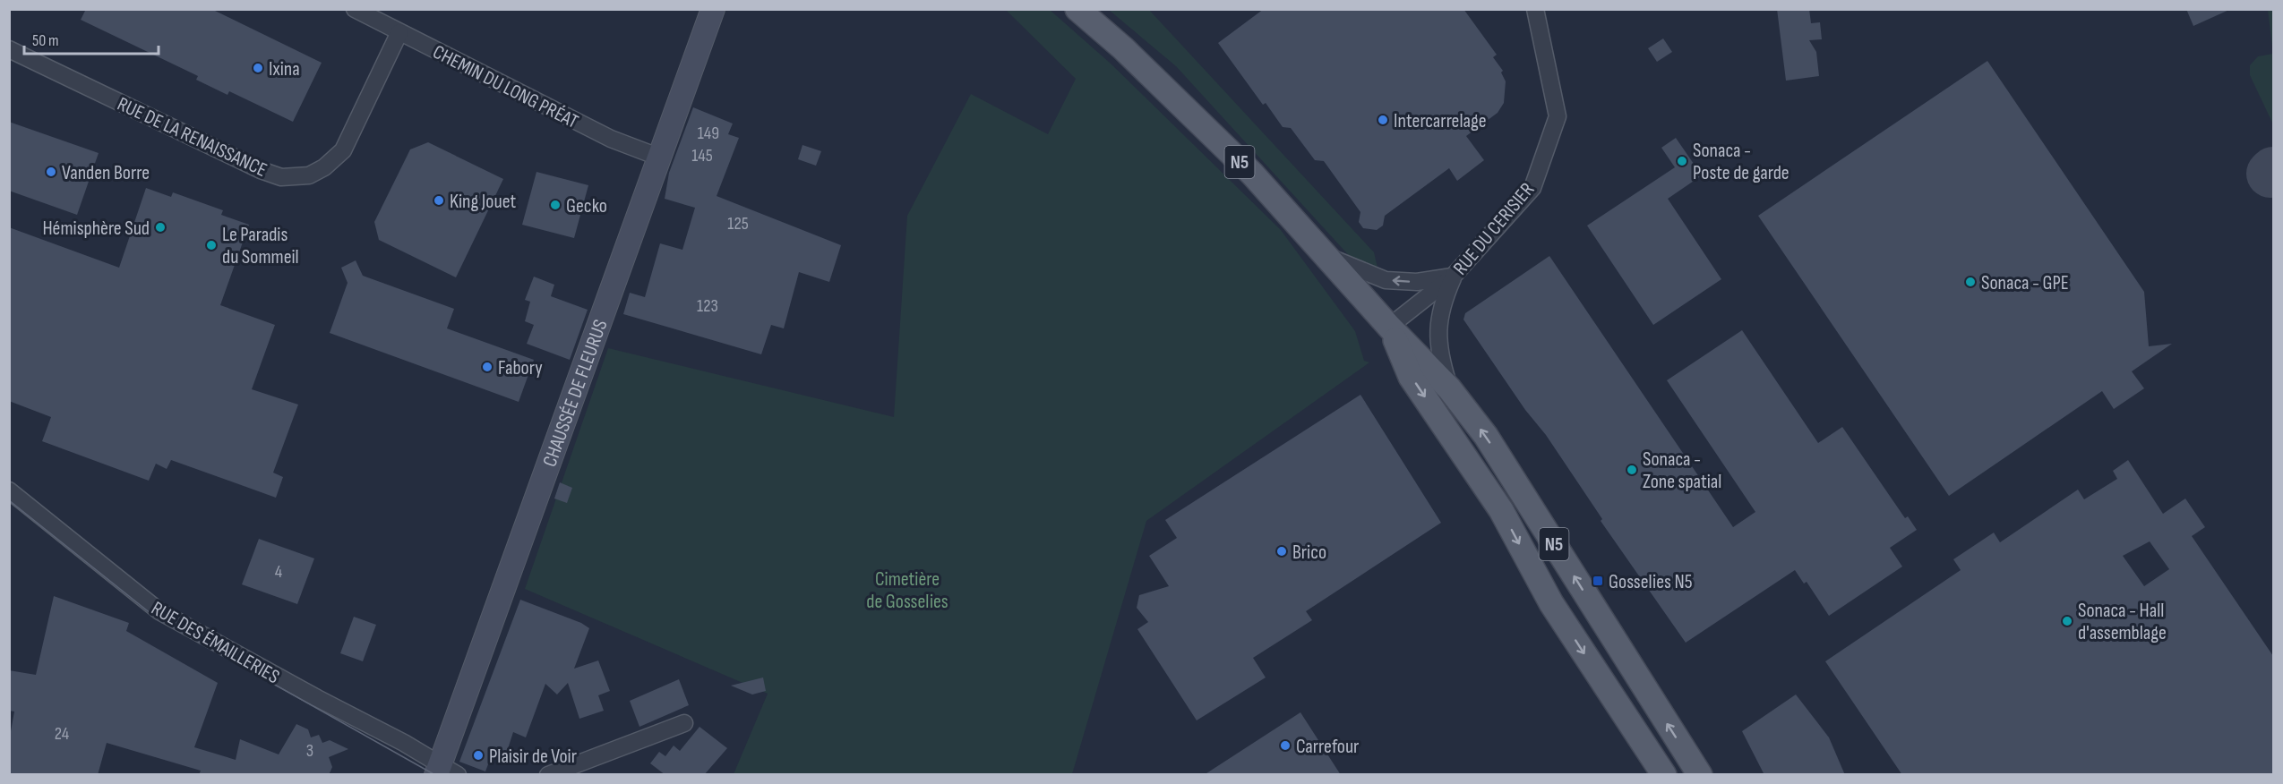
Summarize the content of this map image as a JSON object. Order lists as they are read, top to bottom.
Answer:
{
  "streets": {
    "main road": ["N5", "CHAUSSÉE DE FLEURUS"],
    "street": [
      "CHEMIN DU LONG PRÉAT",
      "RUE DE LA RENAISSANCE",
      "RUE DU CERISIER",
      "RUE DES ÉMAILLERIES"
    ]
  },
  "crossings": [
    ["CHEMIN DU LONG PRÉAT", "RUE DE LA RENAISSANCE"],
    ["CHEMIN DU LONG PRÉAT", "CHAUSSÉE DE FLEURUS"],
    ["N5", "RUE DU CERISIER"],
    ["CHAUSSÉE DE FLEURUS", "RUE DES ÉMAILLERIES"]
  ],
  "parks": ["Cimetière de Gosselies"],
  "places": {
    "other": [
      "Ixina",
      "Intercarrelage",
      "Sonaca - Poste de garde",
      "Vanden Borre",
      "King Jouet",
      "Gecko",
      "Hémisphère Sud",
      "Le Paradis du Sommeil",
      "Sonaca - GPE",
      "Fabory",
      "Sonaca - Zone spatial",
      "Brico",
      "Sonaca - Hall d'assemblage",
      "Carrefour",
      "Plaisir de Voir"
    ],
    "transit": ["Gosselies N5"]
  },
  "house_numbers": [
    "149",
    "145",
    "125",
    "123",
    "4",
    "24",
    "3"
  ],
  "scale_bar": "50 m"
}
